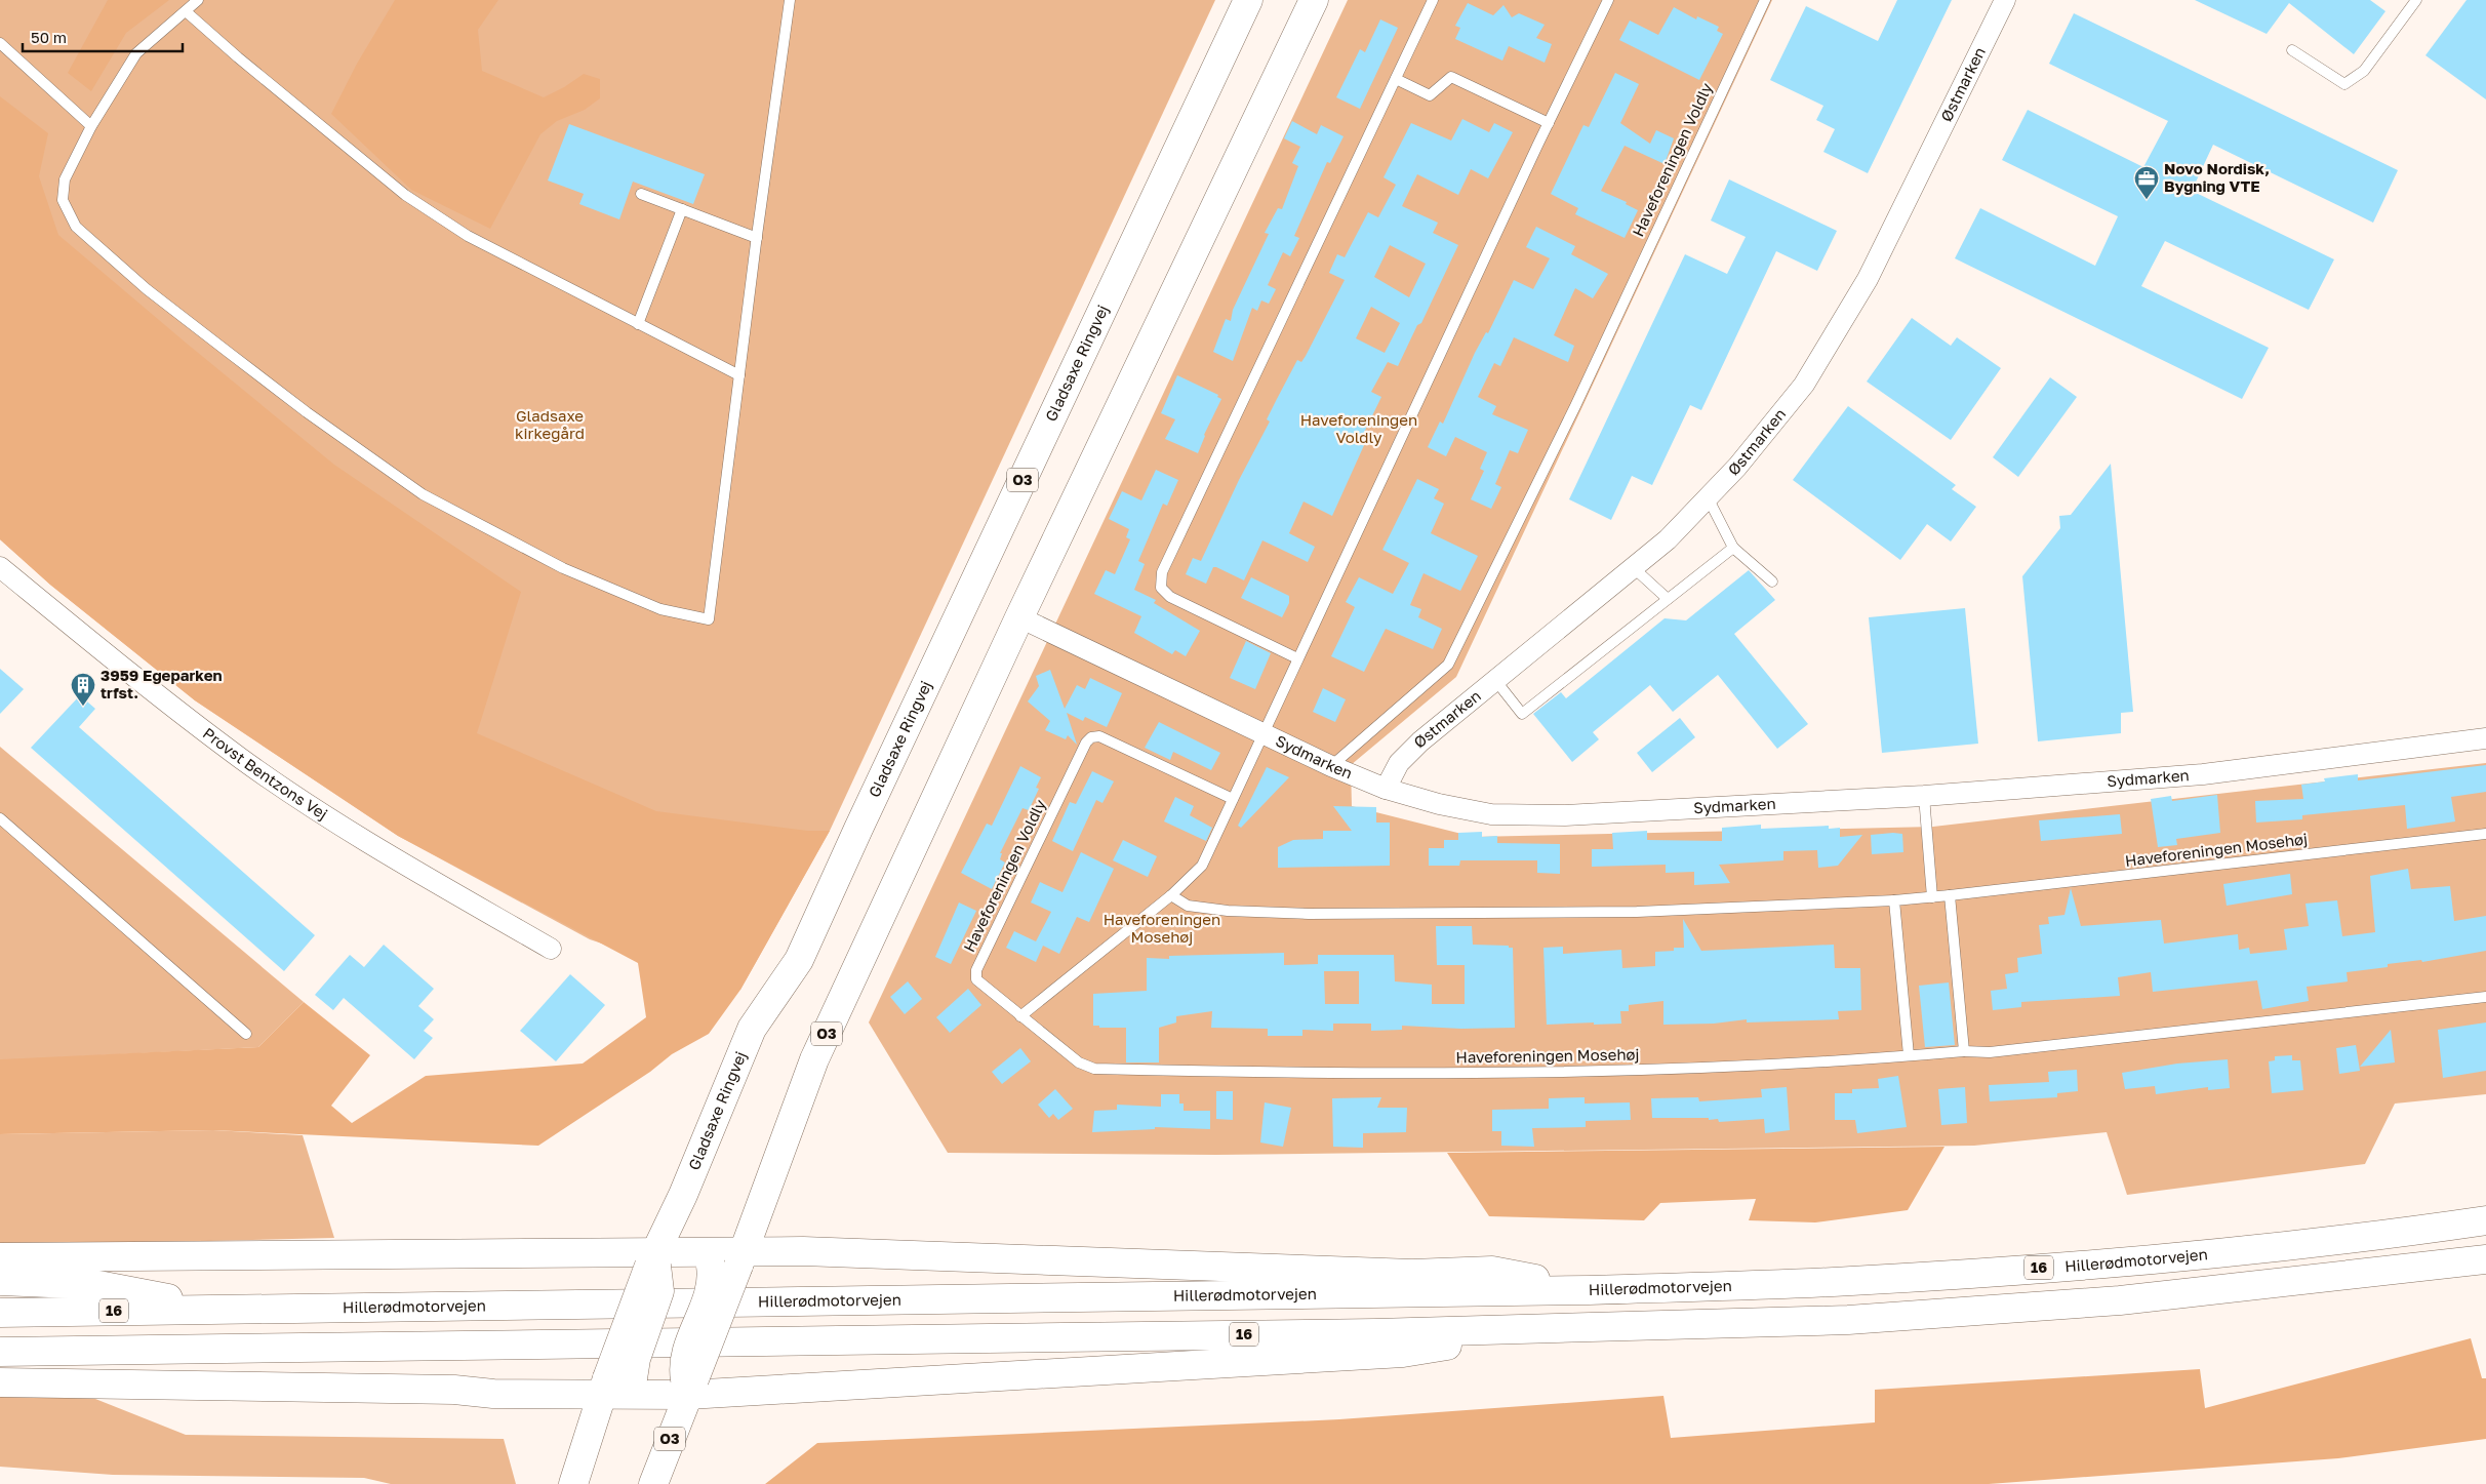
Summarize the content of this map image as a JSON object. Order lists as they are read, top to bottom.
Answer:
{
  "streets": {
    "main road": [
      "Gladsaxe Ringvej",
      "O3",
      "Hillerødmotorvejen",
      "16"
    ],
    "street": ["Østmarken", "Sydmarken", "Provst Bentzons Vej"],
    "lane": ["Haveforeningen Voldly", "Haveforeningen Mosehøj"]
  },
  "crossings": [
    ["Østmarken", "Sydmarken"],
    ["Haveforeningen Voldly", "Sydmarken"],
    ["Haveforeningen Voldly", "Haveforeningen Mosehøj"],
    ["O3", "Sydmarken"]
  ],
  "parks": ["Gladsaxe kirkegård", "Haveforeningen Voldly", "Haveforeningen Mosehøj"],
  "places": {
    "office": ["Novo Nordisk, Bygning VTE"],
    "building": ["3959 Egeparken trfst."]
  },
  "scale_bar": "50 m"
}
